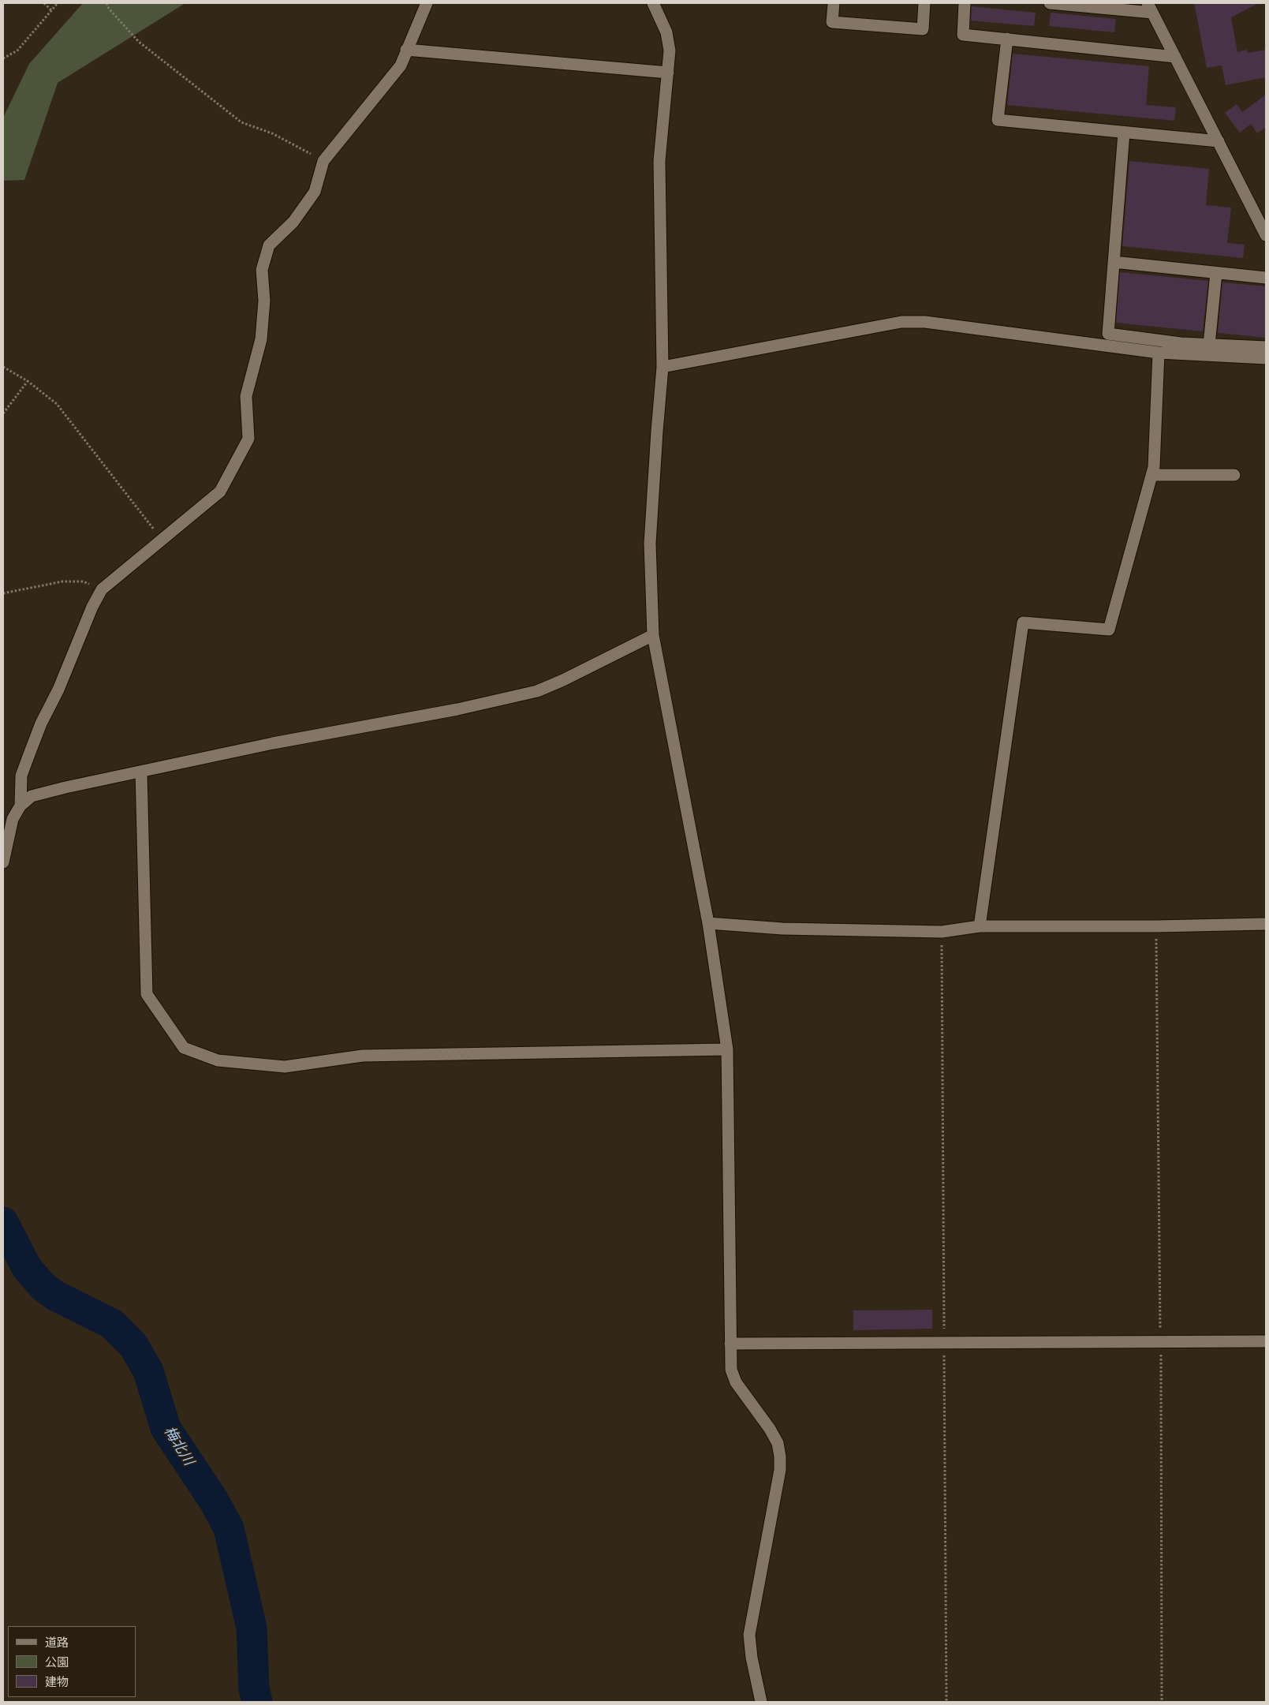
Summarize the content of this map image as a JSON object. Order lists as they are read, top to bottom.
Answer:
{
  "water": ["梅北川"],
  "legend": ["道路", "公園", "建物"]
}
